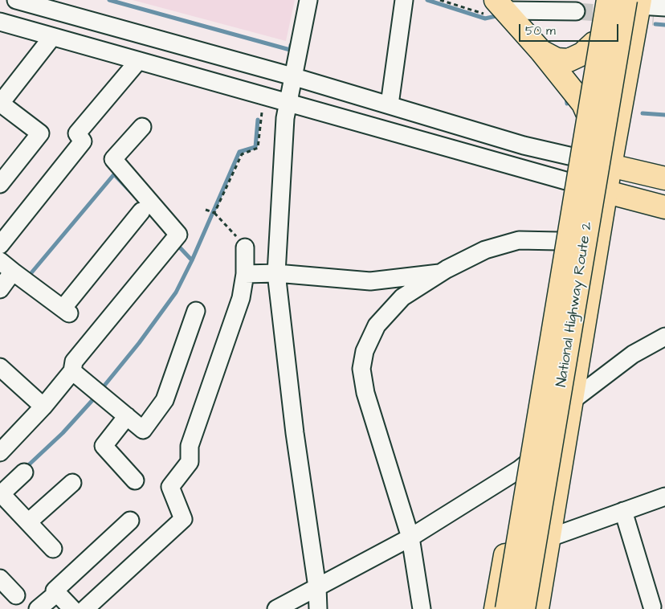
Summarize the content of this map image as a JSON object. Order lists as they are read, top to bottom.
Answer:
{
  "streets": {
    "main road": ["National Highway Route 2"]
  },
  "scale_bar": "50 m"
}
